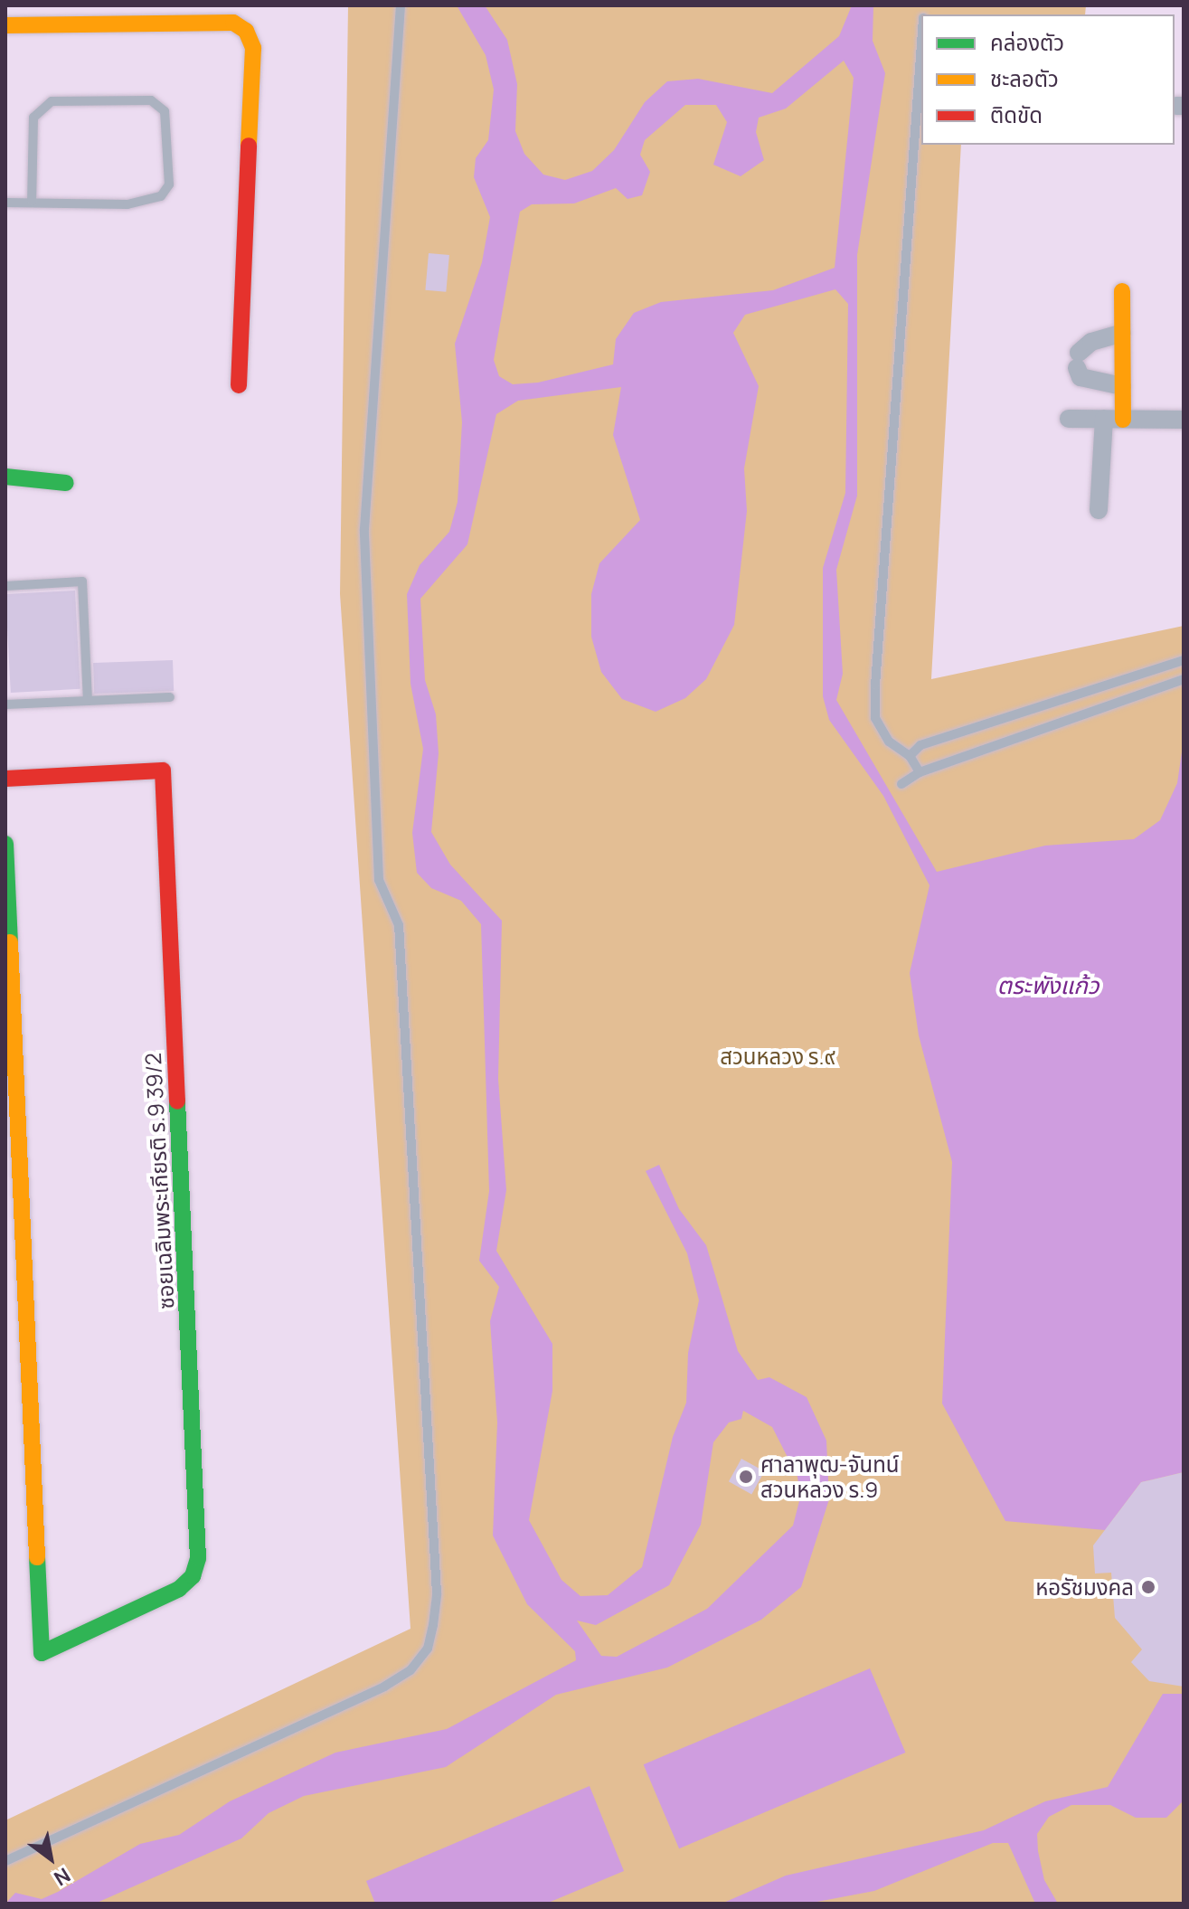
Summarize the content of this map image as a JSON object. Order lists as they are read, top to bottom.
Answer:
{
  "streets": {
    "street": ["ซอยเฉลิมพระเกียรติ ร.9 39/2"]
  },
  "water": ["ตระพังแก้ว"],
  "parks": ["สวนหลวง ร.๙"],
  "places": ["ศาลาพุฒ-จันทน์ สวนหลวง ร.9", "หอรัชมงคล"],
  "legend": ["คล่องตัว", "ชะลอตัว", "ติดขัด"],
  "north": "bottom right"
}
